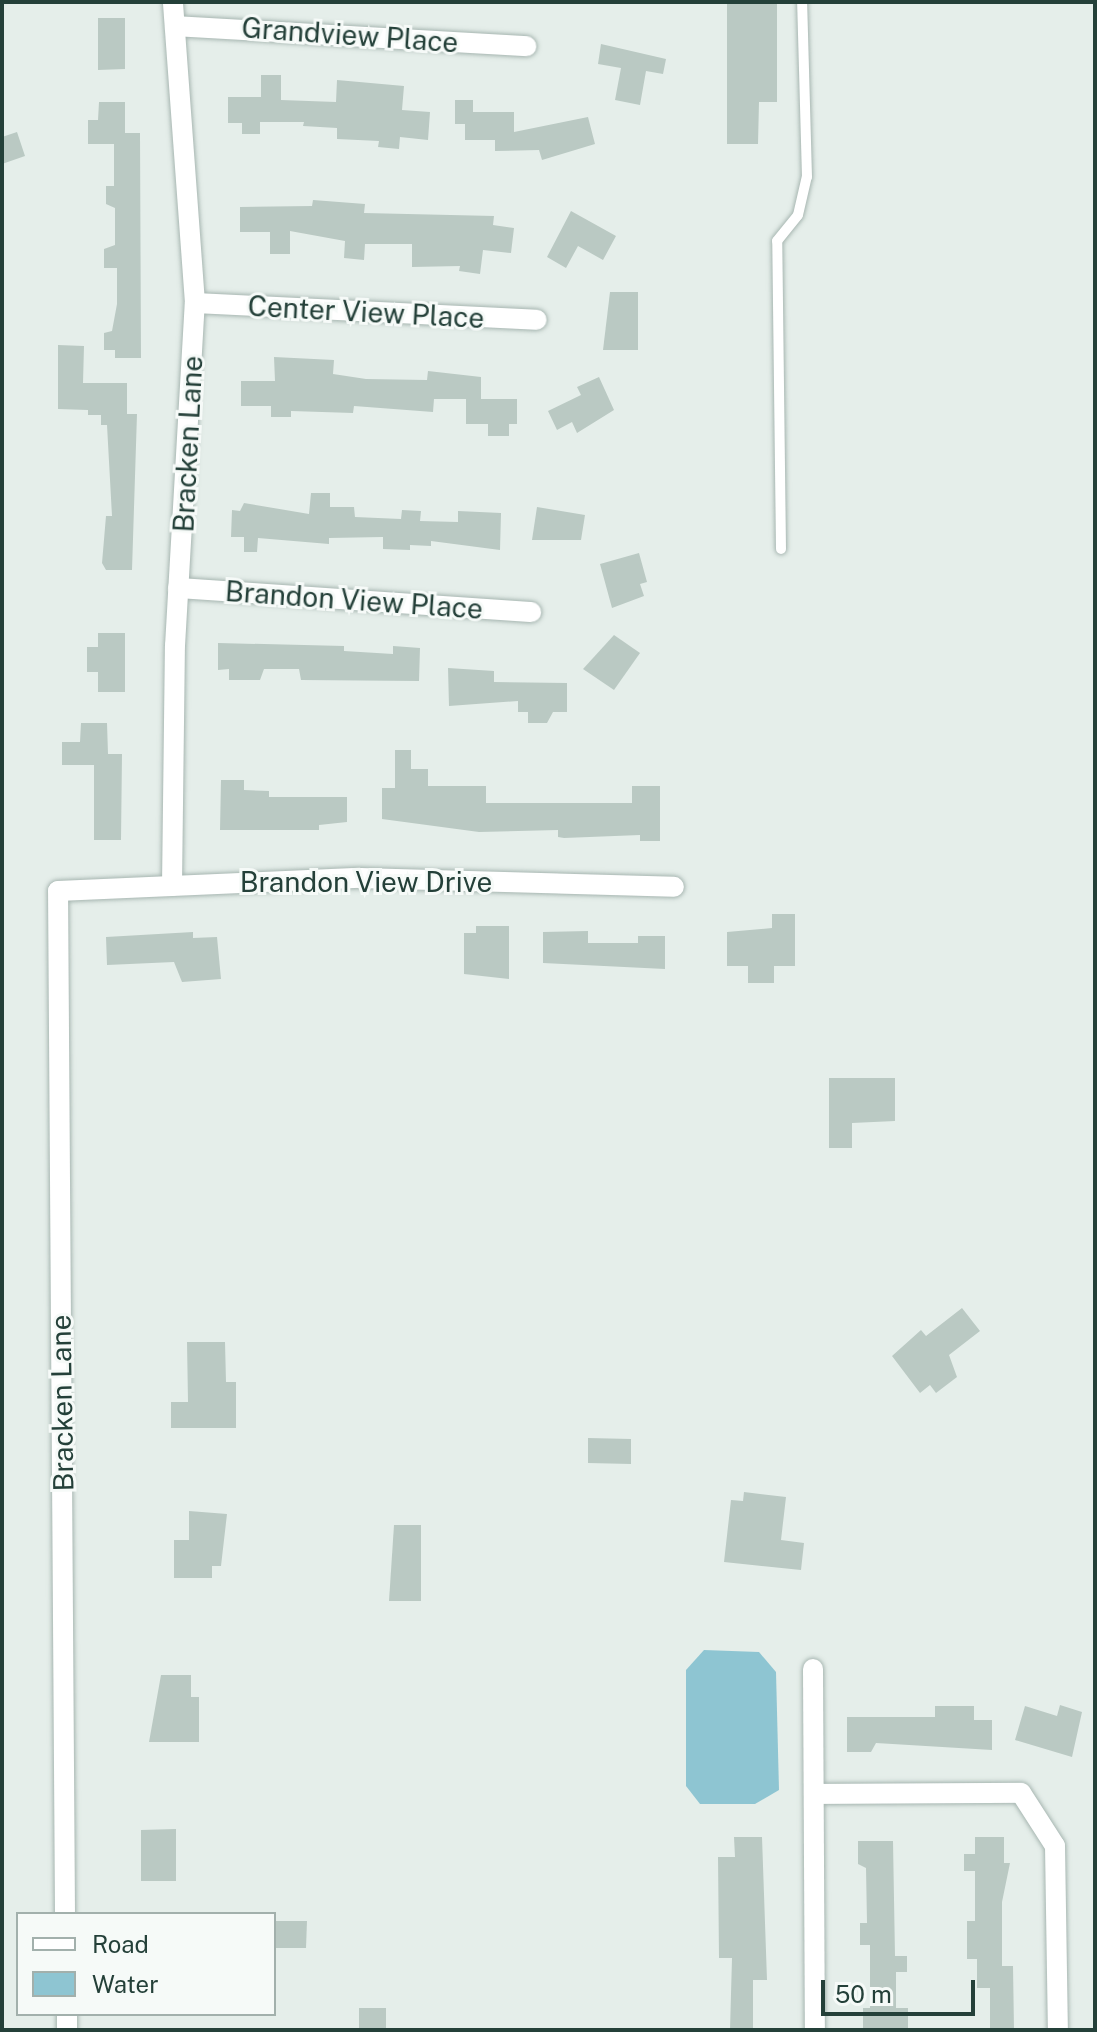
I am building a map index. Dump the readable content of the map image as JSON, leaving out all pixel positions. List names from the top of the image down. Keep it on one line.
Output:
{"streets":{"street":["Grandview Place","Center View Place","Bracken Lane","Brandon View Place","Brandon View Drive"]},"crossings":[["Grandview Place","Bracken Lane"],["Center View Place","Bracken Lane"],["Bracken Lane","Brandon View Place"],["Bracken Lane","Brandon View Drive"]],"legend":["Road","Water"],"scale_bar":"50 m"}
